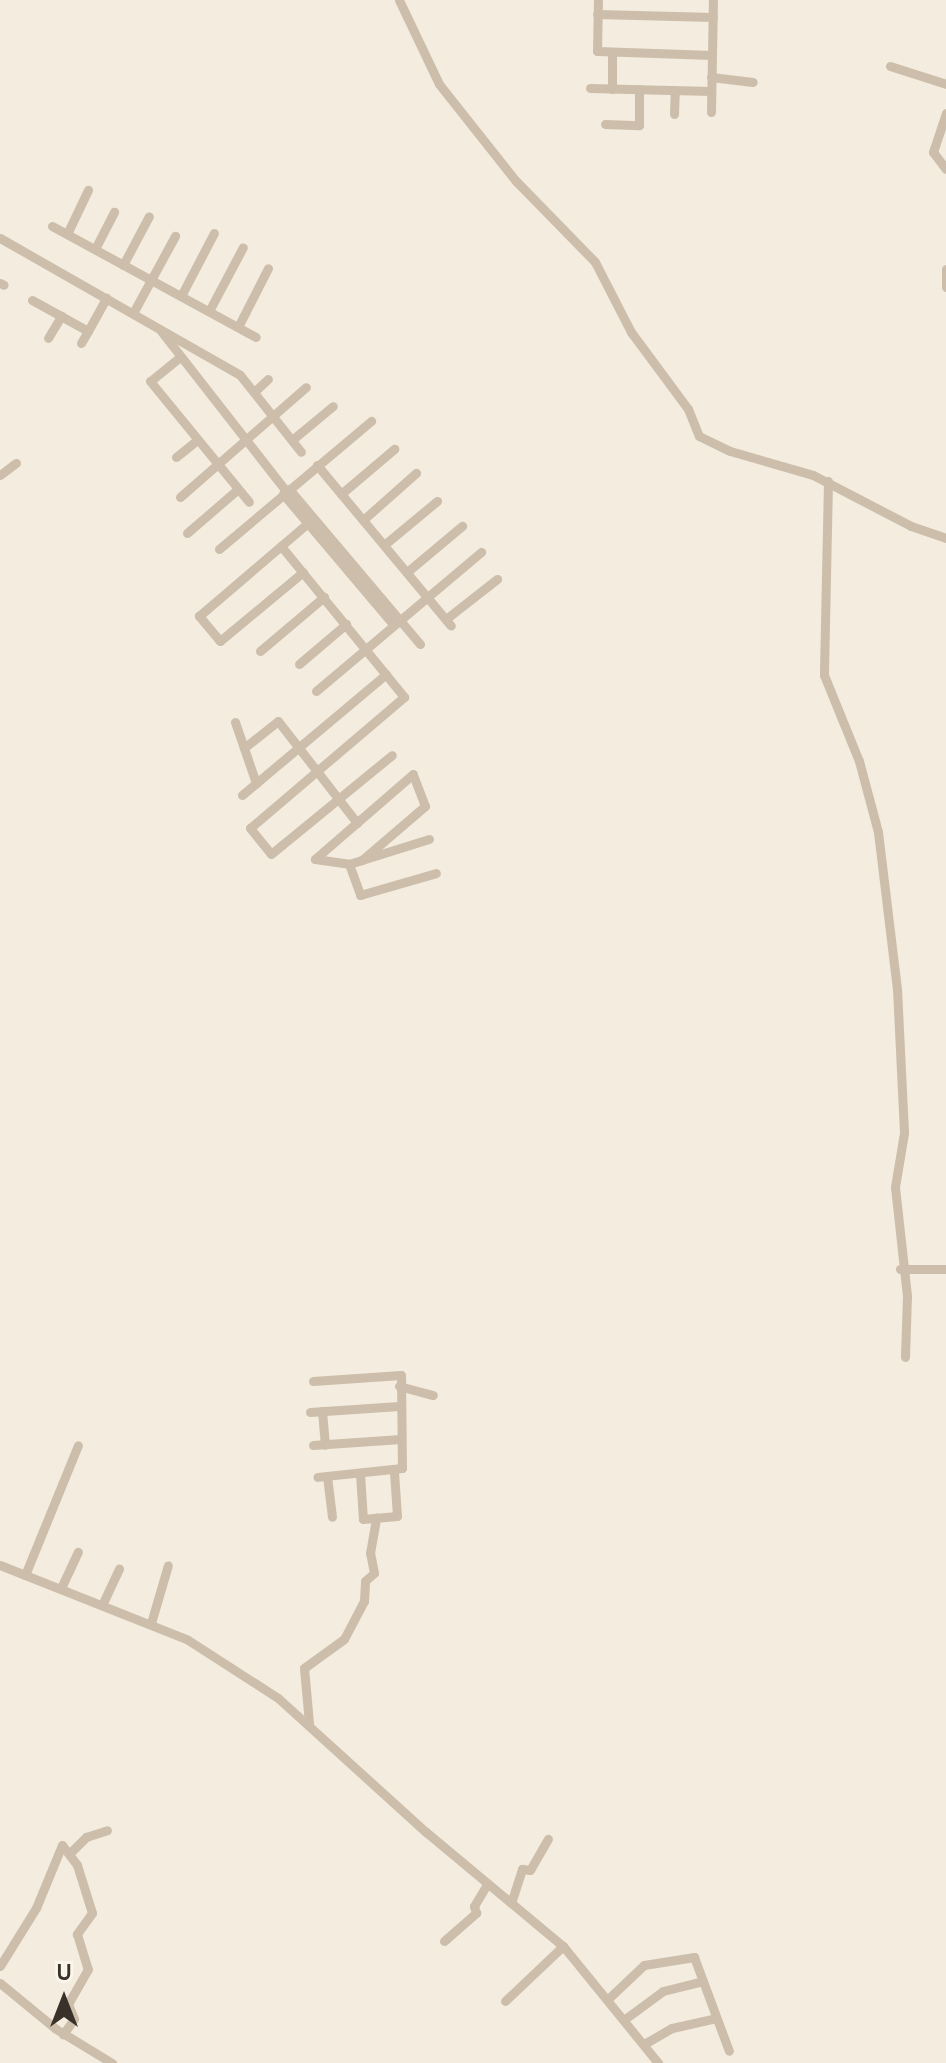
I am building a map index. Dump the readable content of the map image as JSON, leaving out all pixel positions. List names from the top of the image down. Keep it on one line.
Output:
{"north":"top"}
